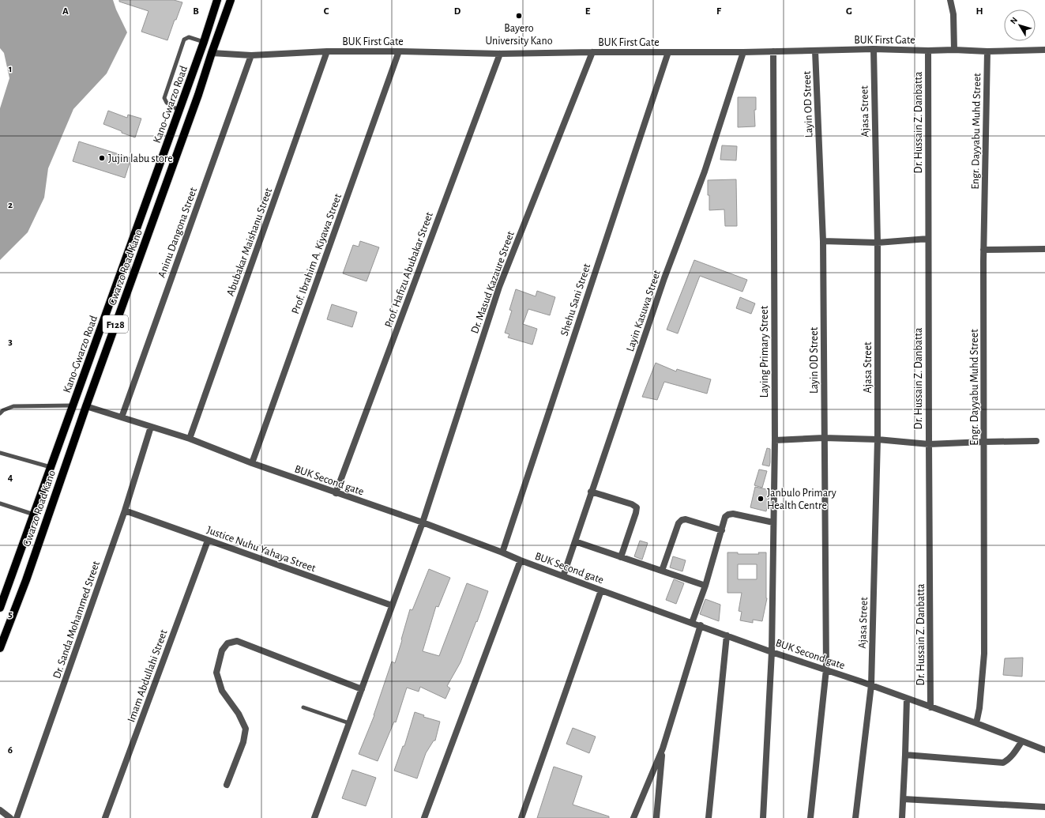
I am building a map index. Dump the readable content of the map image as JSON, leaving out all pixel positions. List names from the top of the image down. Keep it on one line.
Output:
{"streets":{"main road":["Kano-Gwarzo Road","Gwarzo Road Kano","F128"],"street":["BUK First Gate","Layin OD Street","Ajasa Street","Dr. Hussain Z. Danbatta","Engr. Dayyabu Muhd Street","Aninu Dangona Street","Abubakar Maishanu Street","Prof. Ibrahim A. Kiyawa Street","Prof. Hafizu Abubakar Street","Dr. Masud Kazaure Street","Shehu Sani Street","Layin Kasuwa Street","Laying Primary Street","BUK Second gate","Justice Nuhu Yahaya Street","Dr. Sanda Mohammed Street","Imam Abdullahi Street"]},"crossings":[["BUK First Gate","Layin OD Street"],["BUK First Gate","Ajasa Street"],["BUK First Gate","Dr. Hussain Z. Danbatta"],["BUK First Gate","Engr. Dayyabu Muhd Street"],["BUK First Gate","Aninu Dangona Street"],["BUK First Gate","Abubakar Maishanu Street"],["BUK First Gate","Prof. Ibrahim A. Kiyawa Street"],["BUK First Gate","Gwarzo Road Kano"],["BUK First Gate","Prof. Hafizu Abubakar Street"],["BUK First Gate","Dr. Masud Kazaure Street"],["BUK First Gate","Shehu Sani Street"],["BUK First Gate","Layin Kasuwa Street"],["BUK First Gate","Laying Primary Street"],["Layin OD Street","BUK Second gate"],["Ajasa Street","BUK Second gate"],["Dr. Hussain Z. Danbatta","BUK Second gate"],["Engr. Dayyabu Muhd Street","BUK Second gate"],["Aninu Dangona Street","BUK Second gate"],["Abubakar Maishanu Street","BUK Second gate"],["Prof. Ibrahim A. Kiyawa Street","BUK Second gate"],["Gwarzo Road Kano","BUK Second gate"],["Prof. Hafizu Abubakar Street","BUK Second gate"],["Dr. Masud Kazaure Street","BUK Second gate"],["Dr. Masud Kazaure Street","Justice Nuhu Yahaya Street"],["Shehu Sani Street","BUK Second gate"],["Layin Kasuwa Street","BUK Second gate"],["Laying Primary Street","BUK Second gate"],["BUK Second gate","Dr. Sanda Mohammed Street"],["Justice Nuhu Yahaya Street","Dr. Sanda Mohammed Street"],["Justice Nuhu Yahaya Street","Imam Abdullahi Street"]],"places":["Bayero University Kano","Jujin labu store","Janbulo Primary Health Centre"],"north":"top left","grid":{"columns":["A","B","C","D","E","F","G","H"],"rows":["1","2","3","4","5","6"]}}
